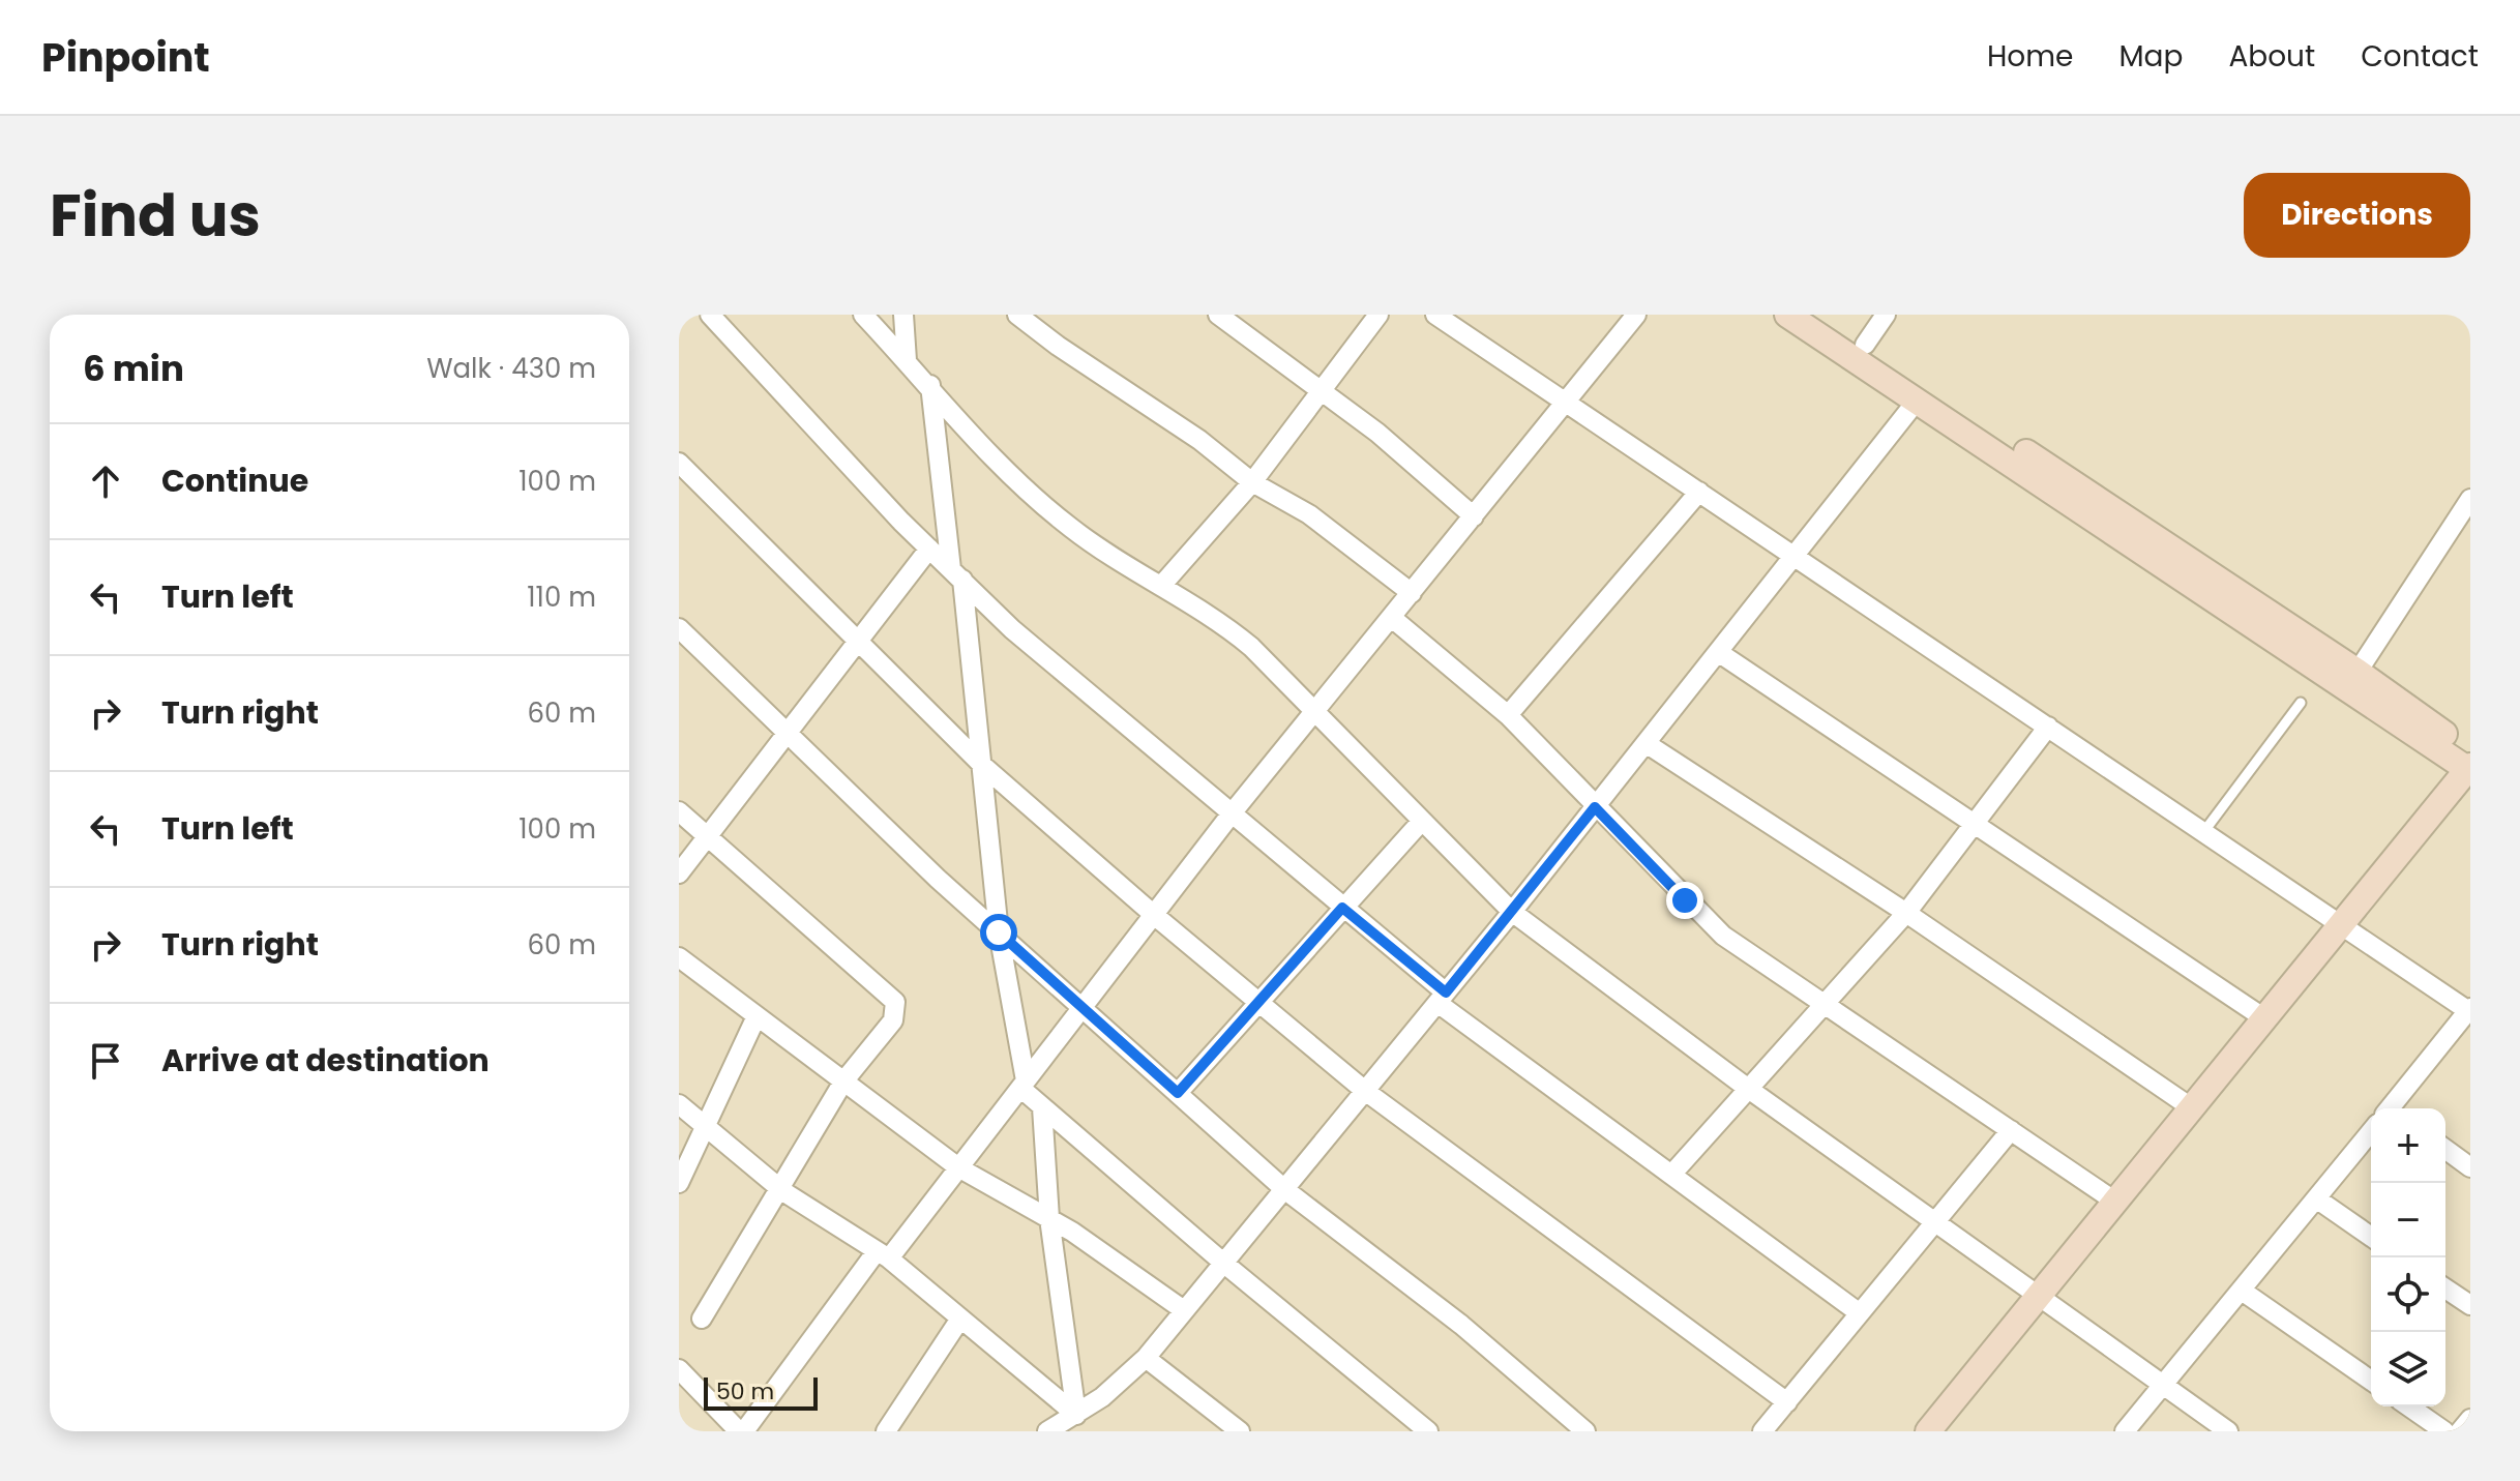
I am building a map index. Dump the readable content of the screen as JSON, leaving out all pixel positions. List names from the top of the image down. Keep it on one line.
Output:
{"scale_bar":"50 m","page":{"header":"Pinpoint","nav":["Home","Map","About","Contact"],"title":"Find us","buttons":"Directions","heading":["6 min","Walk · 430 m"],"list":[["Continue","100 m"],["Turn left","110 m"],["Turn right","60 m"],["Turn left","100 m"],["Turn right","60 m"],"Arrive at destination"],"map_buttons":["+","−"],"scale":"50 m"}}
